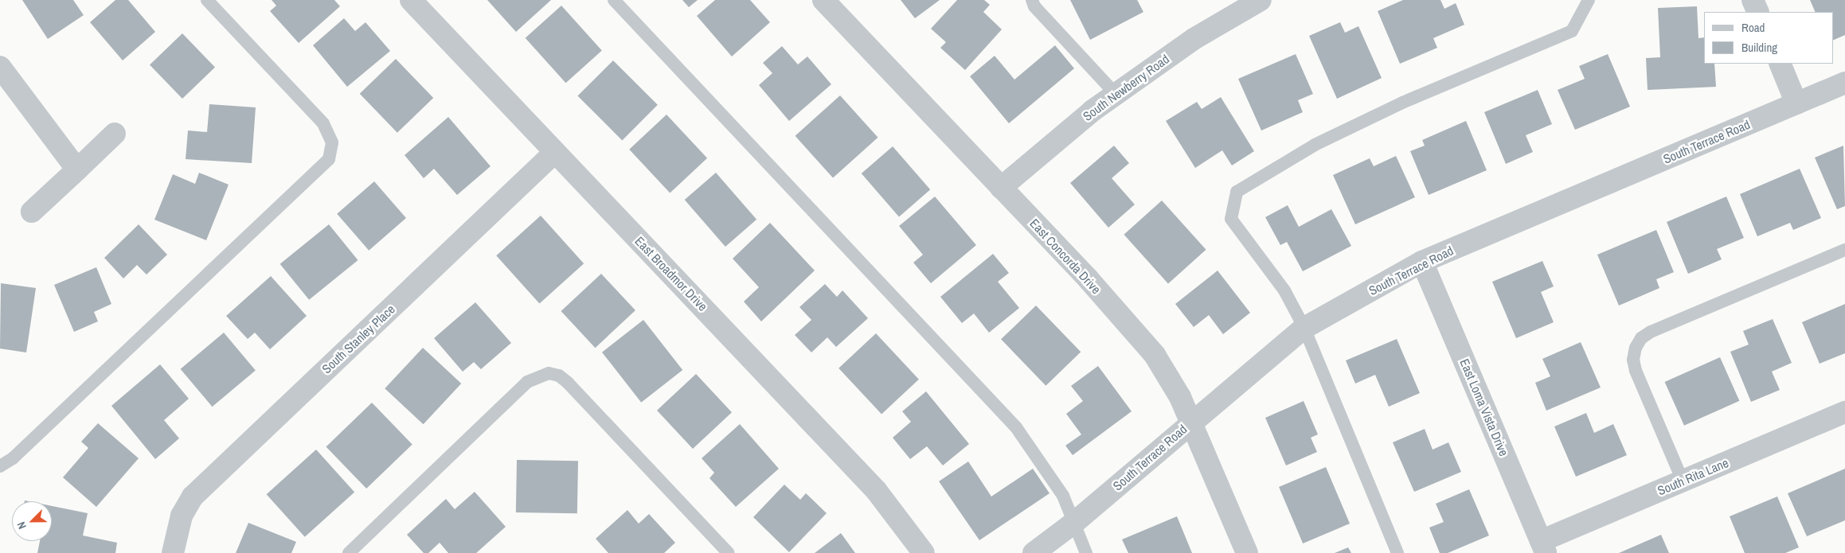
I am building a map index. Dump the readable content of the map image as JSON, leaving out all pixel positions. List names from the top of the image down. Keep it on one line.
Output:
{"streets":{"street":["South Newberry Road","South Terrace Road","East Concorda Drive","East Broadmor Drive","South Stanley Place","East Loma Vista Drive","South Rita Lane"]},"crossings":[["South Newberry Road","East Concorda Drive"],["South Terrace Road","East Concorda Drive"],["South Terrace Road","East Loma Vista Drive"],["East Broadmor Drive","South Stanley Place"],["East Loma Vista Drive","South Rita Lane"]],"legend":["Road","Building"],"north":"bottom left"}
